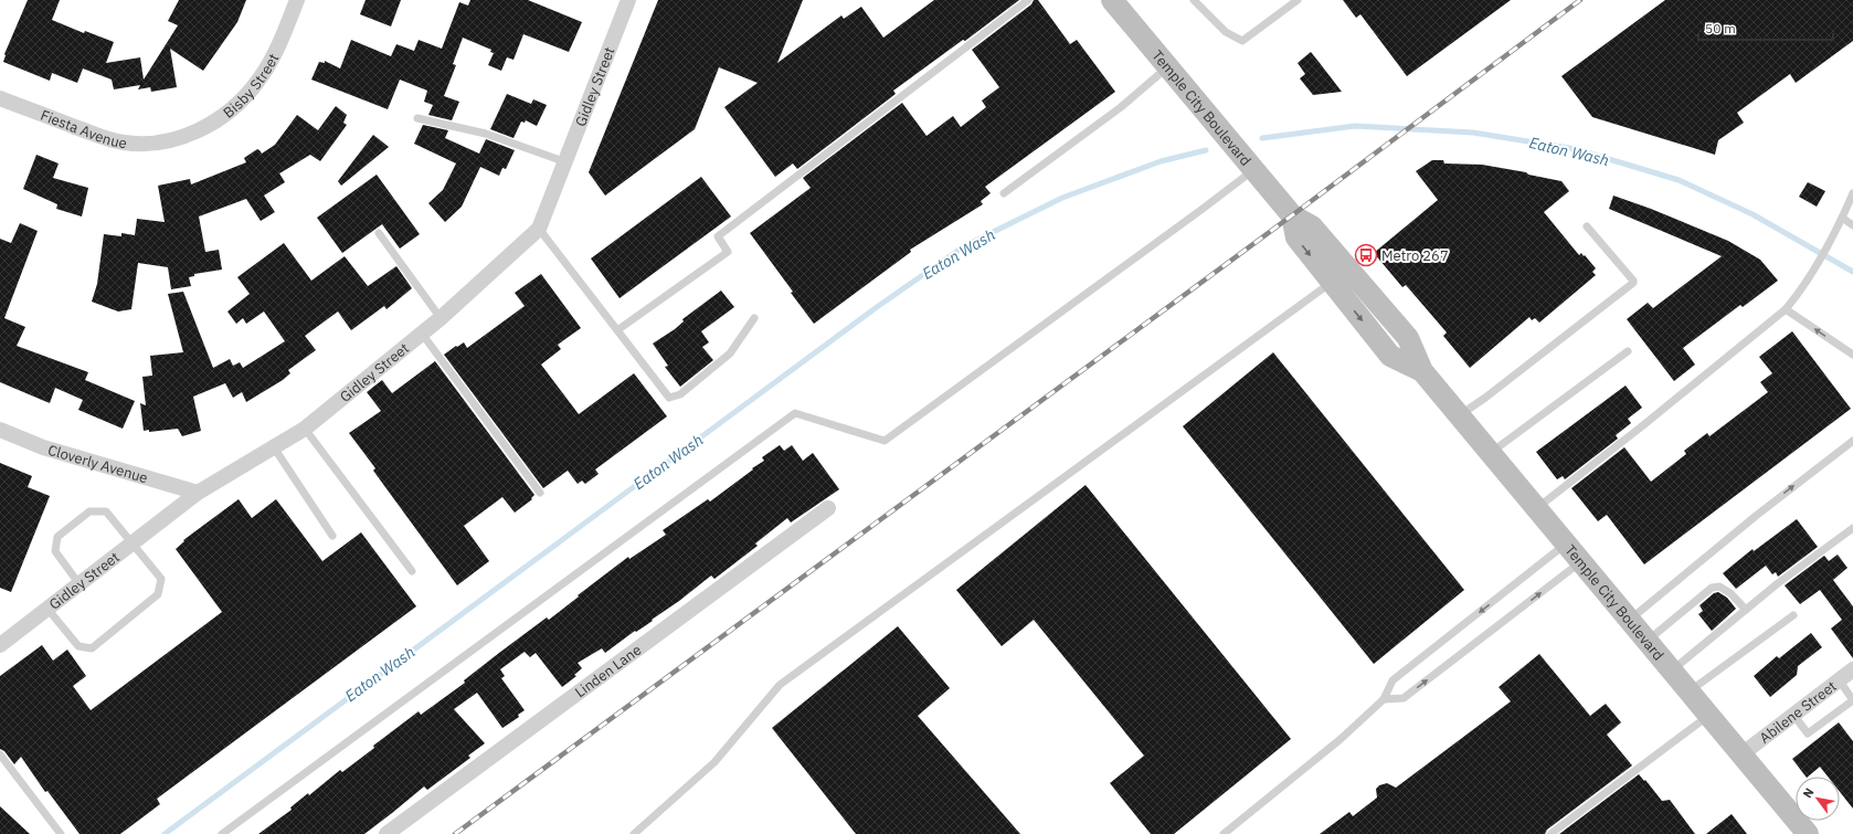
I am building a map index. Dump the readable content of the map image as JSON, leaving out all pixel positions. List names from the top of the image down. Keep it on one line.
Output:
{"streets":{"main road":["Temple City Boulevard"],"street":["Bisby Street","Gidley Street","Fiesta Avenue","Cloverly Avenue","Linden Lane","Abilene Street"]},"crossings":[["Bisby Street","Fiesta Avenue"],["Gidley Street","Cloverly Avenue"],["Temple City Boulevard","Abilene Street"]],"water":["Eaton Wash"],"places":{"bus stop":["Metro 267"]},"scale_bar":"50 m","north":"top left"}
